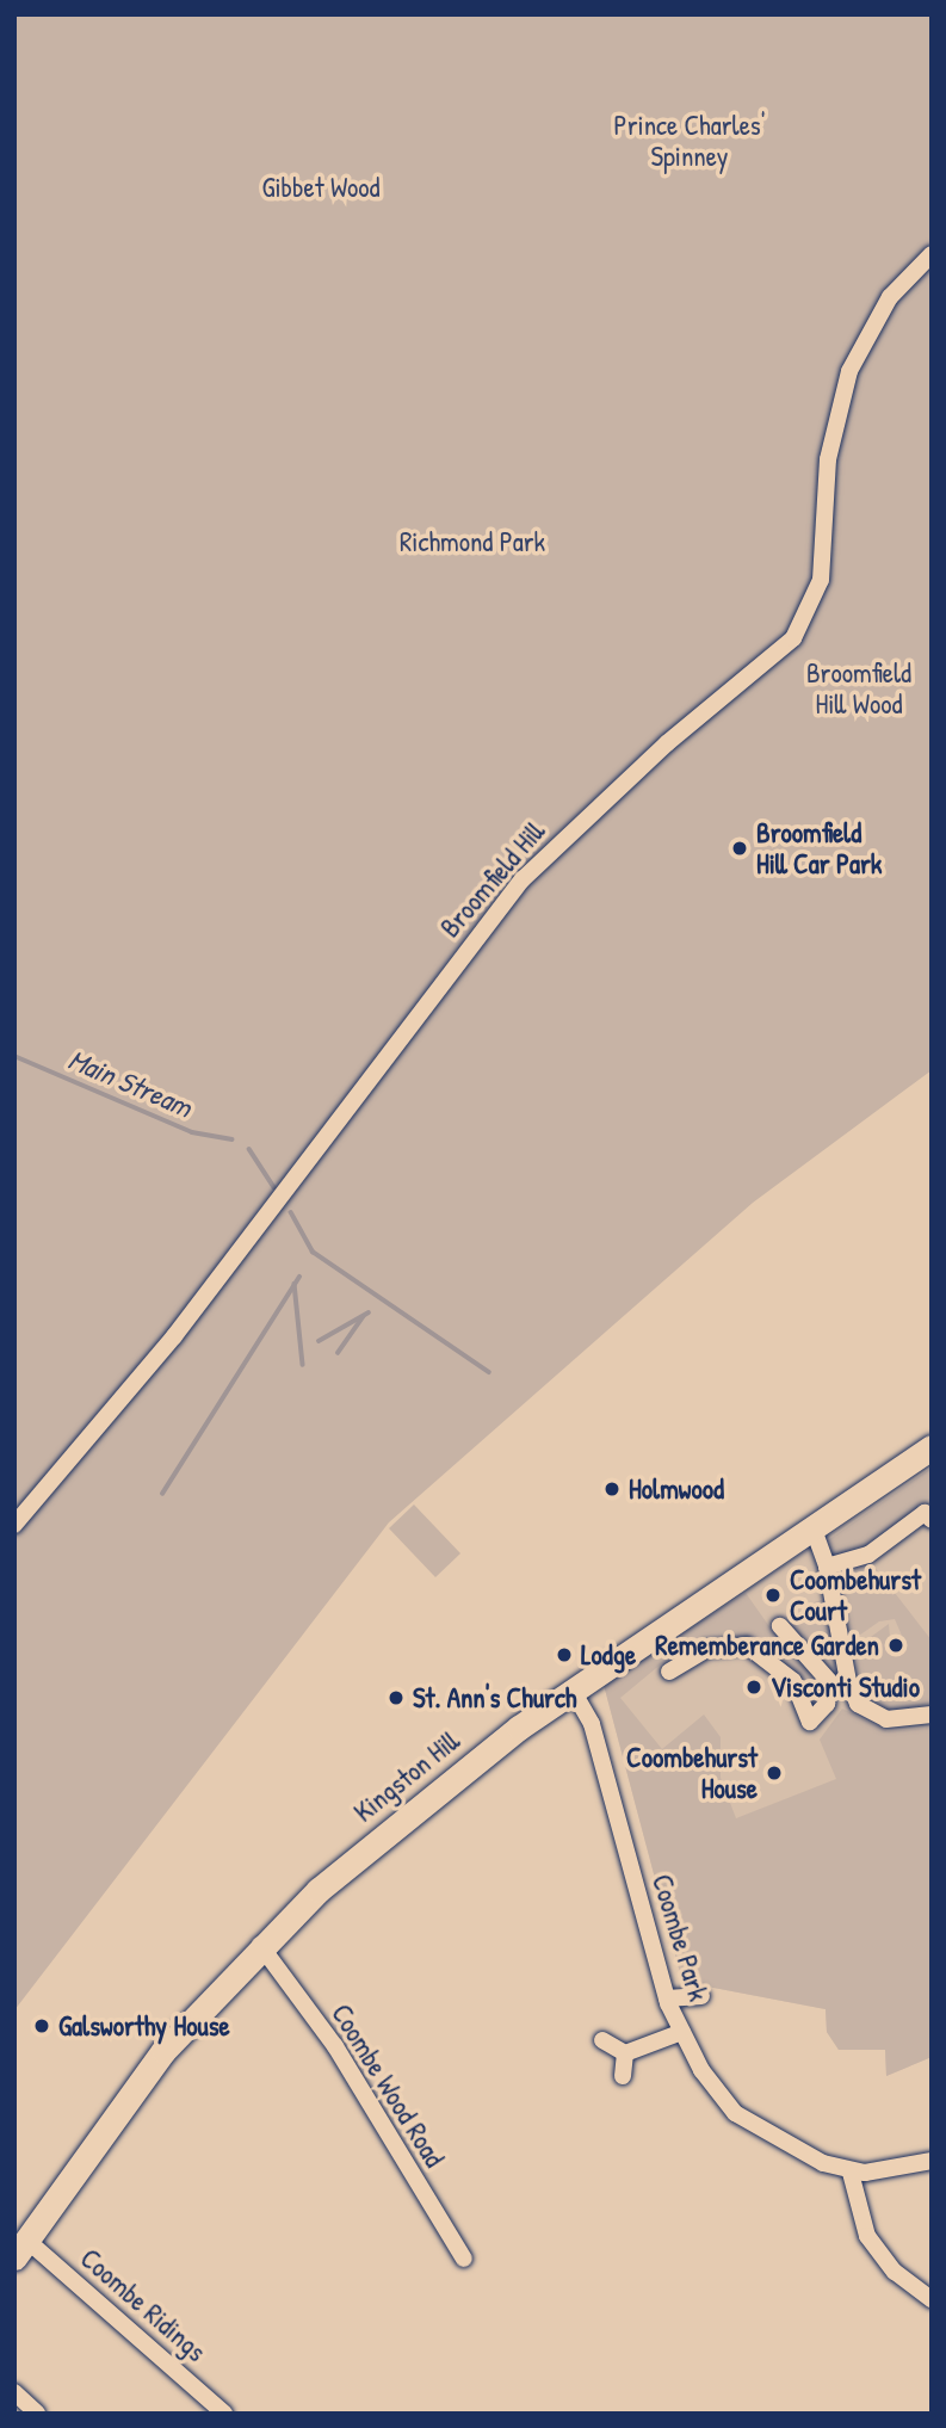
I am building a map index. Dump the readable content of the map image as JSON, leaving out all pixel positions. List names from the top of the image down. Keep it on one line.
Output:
{"streets":{"main road":["Kingston Hill"],"street":["Broomfield Hill","Coombe Park","Coombe Wood Road","Coombe Ridings"]},"crossings":[["Kingston Hill","Coombe Park"],["Kingston Hill","Coombe Wood Road"],["Kingston Hill","Coombe Ridings"]],"water":["Main Stream"],"parks":["Prince Charles' Spinney","Gibbet Wood","Richmond Park","Broomfield Hill Wood"],"places":["Broomfield Hill Car Park","Holmwood","Coombehurst Court","Rememberance Garden","Lodge","Visconti Studio","St. Ann's Church","Coombehurst House","Galsworthy House"]}
